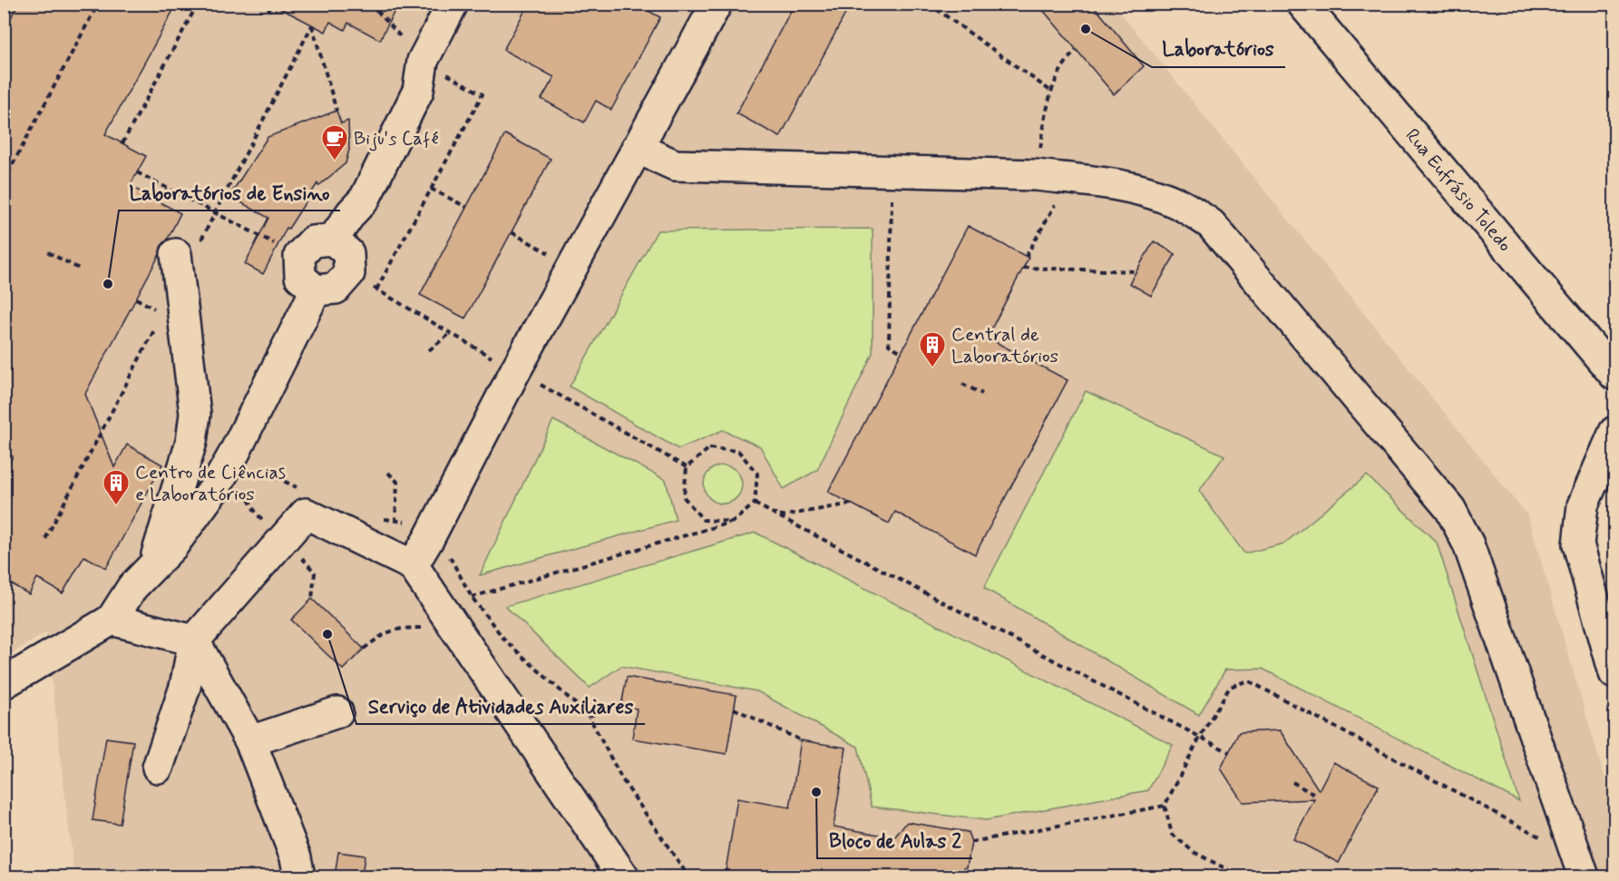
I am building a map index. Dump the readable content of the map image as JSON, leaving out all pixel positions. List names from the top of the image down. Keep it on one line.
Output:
{"streets":{"street":["Rua Eufrásio Toledo"]},"places":{"other":["Laboratórios","Laboratórios de Ensino","Serviço de Atividades Auxiliares","Bloco de Aulas 2"],"cafe":["Biju's Café"],"building":["Central de Laboratórios","Centro de Ciências e Laboratórios"]}}
